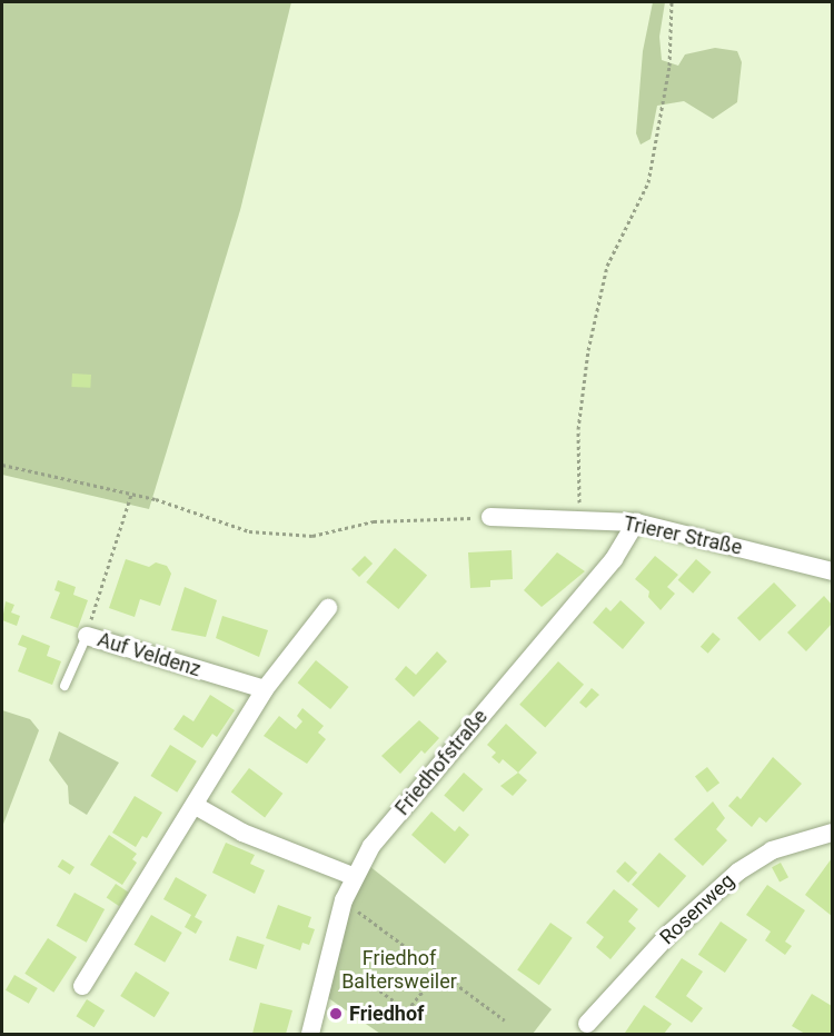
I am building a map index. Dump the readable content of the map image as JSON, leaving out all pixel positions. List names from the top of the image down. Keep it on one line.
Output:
{"streets":{"street":["Trierer Straße","Auf Veldenz","Friedhofstraße","Rosenweg"]},"crossings":[["Trierer Straße","Friedhofstraße"]],"parks":["Friedhof Baltersweiler"],"places":["Friedhof"]}
